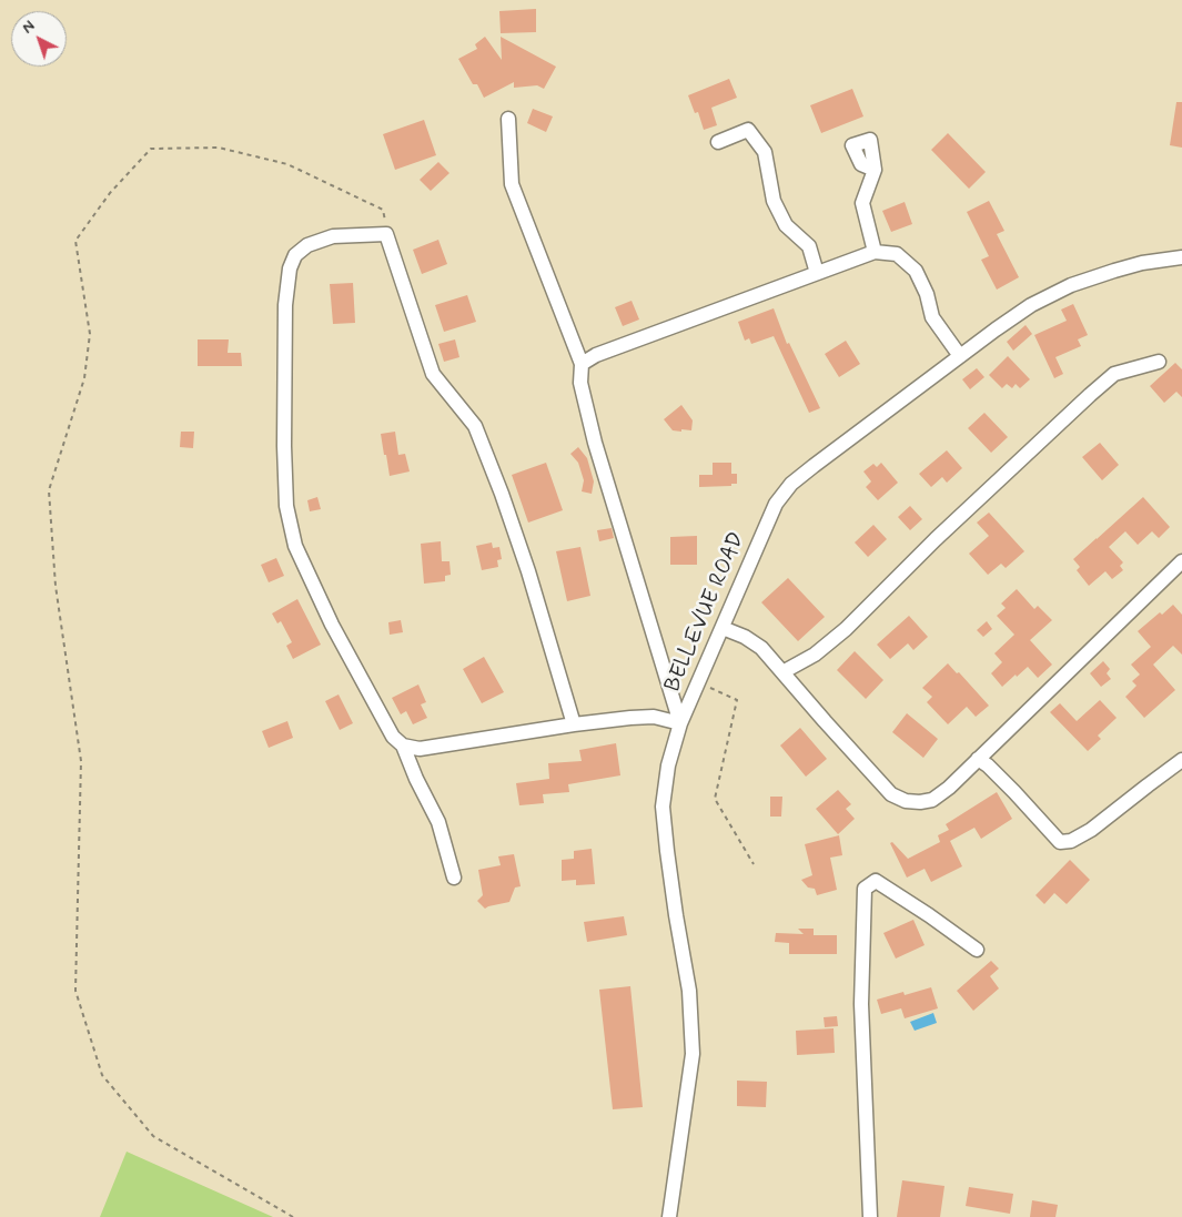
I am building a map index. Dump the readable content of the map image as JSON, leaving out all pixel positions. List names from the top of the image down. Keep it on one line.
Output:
{"streets":{"street":["BELLEVUE ROAD"]},"north":"top left"}
